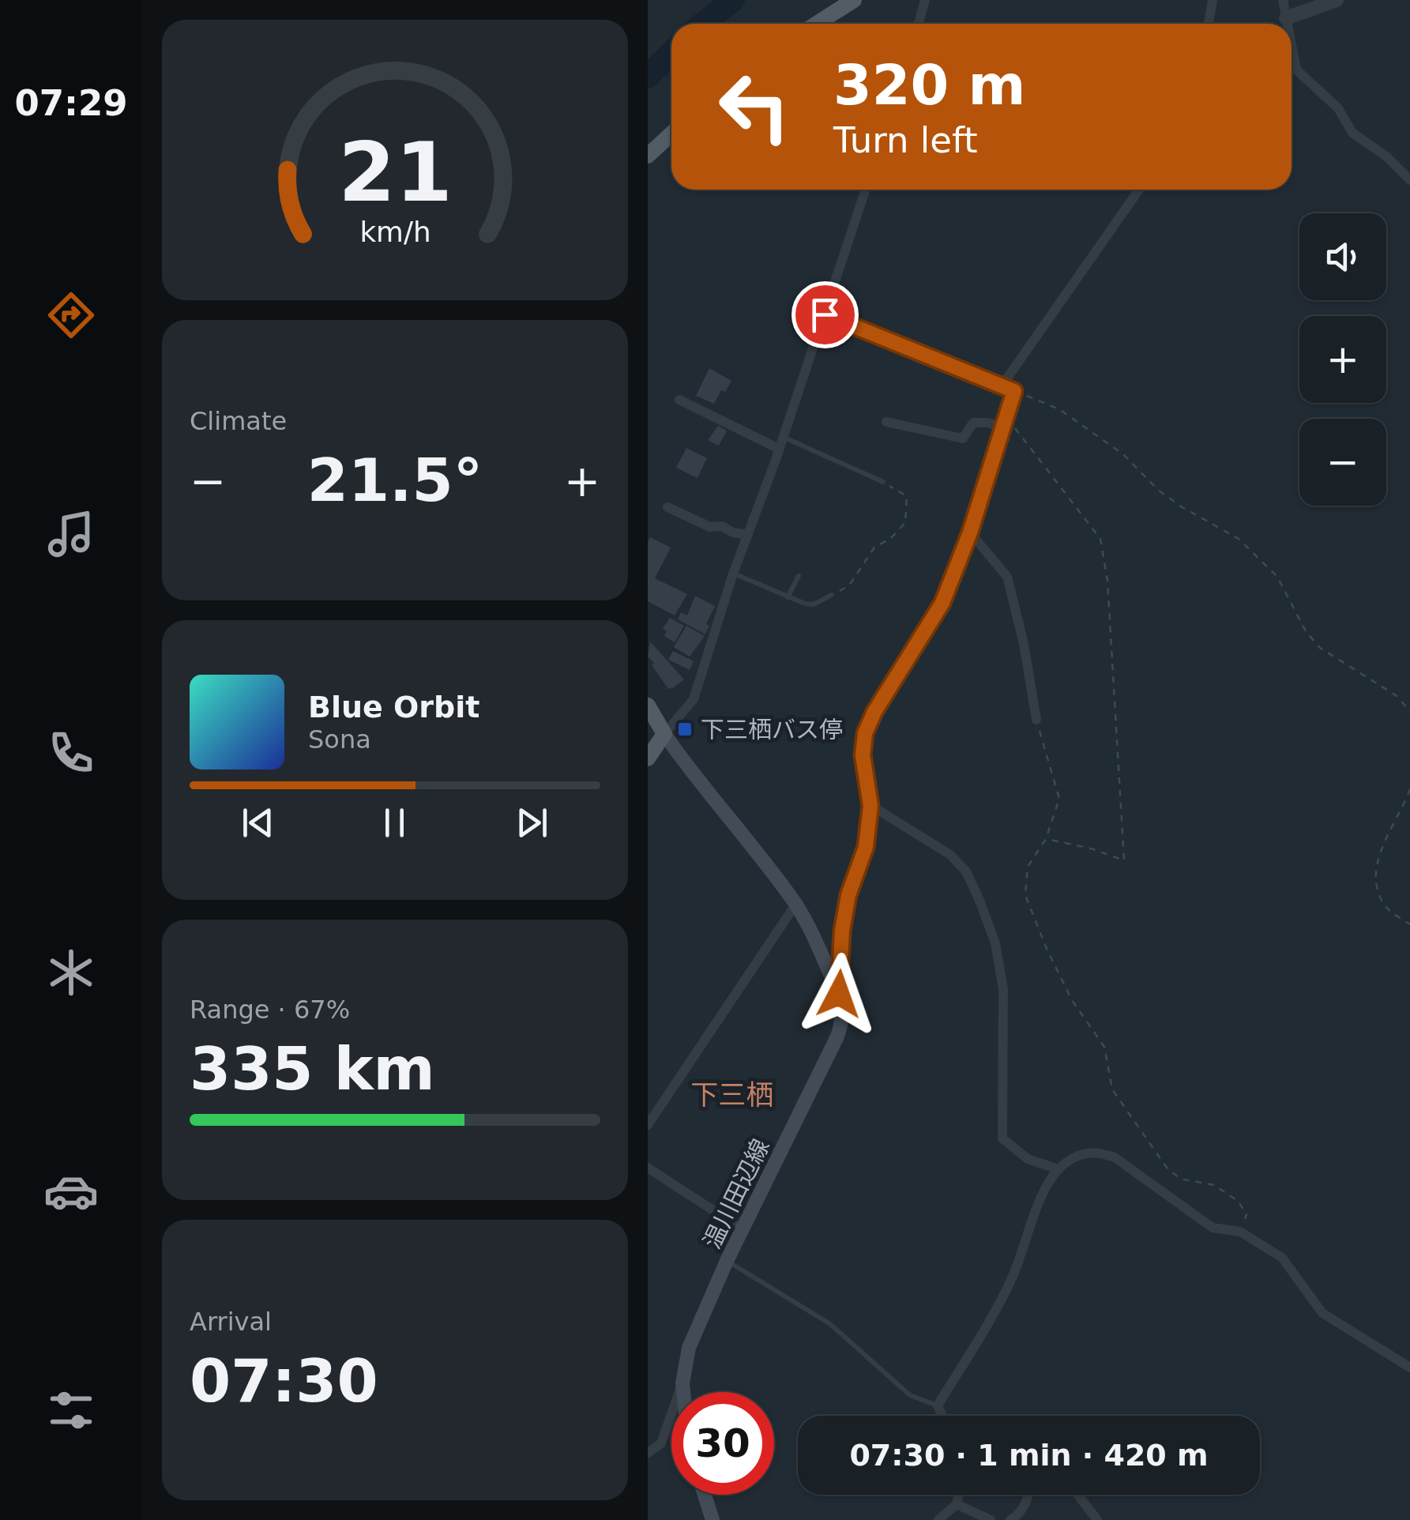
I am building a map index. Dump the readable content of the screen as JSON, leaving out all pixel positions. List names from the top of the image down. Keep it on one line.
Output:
{"streets":{"main road":["温川田辺線"]},"districts":["下三栖"],"places":{"transit":["下三栖バス停"]},"page":{"tabs":"07:29","turn":["320 m","Turn left"],"map_buttons":["+","−"],"tile":["Climate",["Range · 67%","335 km"],["Arrival","07:30"]],"heat":["−","21.5°","+"],"song":["Blue Orbit","Sona"],"limit":"30","trip":"07:30 · 1 min · 420 m","gauge":["21","km/h"]}}
